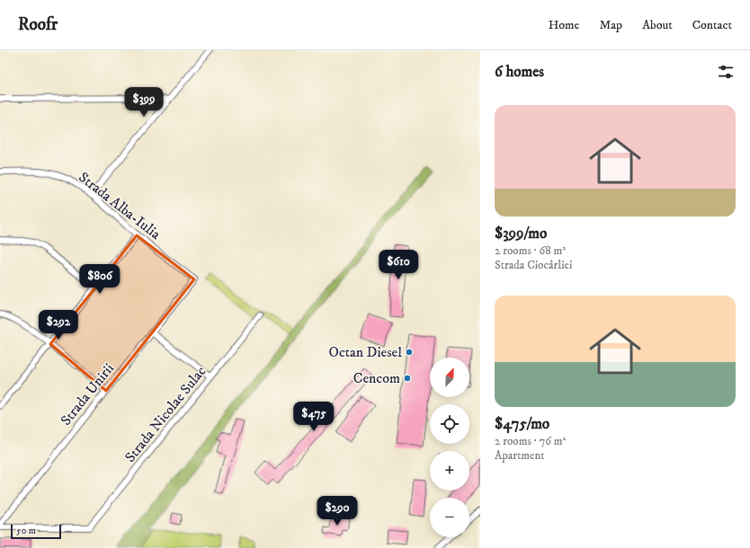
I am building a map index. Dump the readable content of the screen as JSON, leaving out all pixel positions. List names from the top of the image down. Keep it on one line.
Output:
{"streets":{"street":["Strada Alba-Iulia","Strada Unirii","Strada Nicolae Sulac"]},"crossings":[["Strada Alba-Iulia","Strada Unirii"],["Strada Unirii","Strada Nicolae Sulac"]],"places":["Octan Diesel","Cencom"],"scale_bar":"50 m","north":"top right","page":{"header":"Roofr","nav":["Home","Map","About","Contact"],"heading":"6 homes","price":["$399","$610","$806","$292","$475","$290"],"list":[{"name":"$399/mo","note":"2 rooms · 68 m² · Strada Ciocârliei"},{"name":"$475/mo","note":"2 rooms · 76 m² · Apartment"}],"map_buttons":["+","−"],"scale":"50 m"}}
